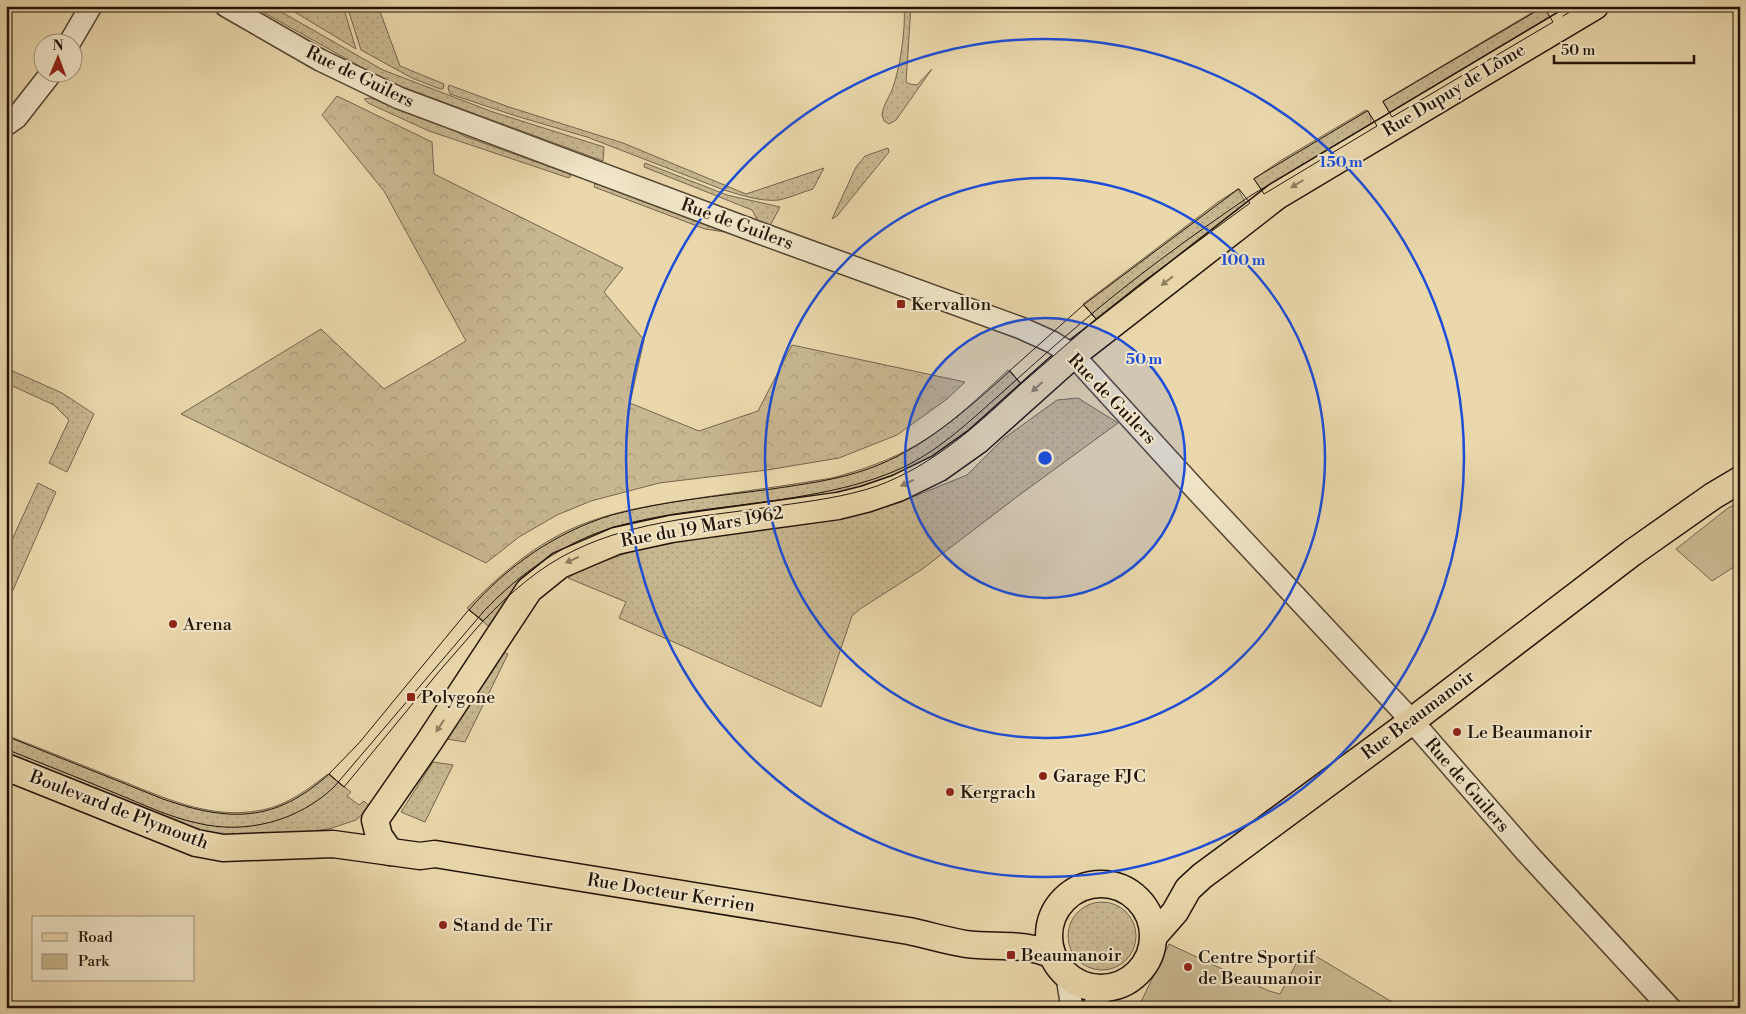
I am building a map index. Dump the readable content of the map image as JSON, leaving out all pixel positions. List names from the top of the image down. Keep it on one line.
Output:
{"streets":{"main road":["Rue Dupuy de Lôme","Rue du 19 Mars 1962","Rue Beaumanoir","Boulevard de Plymouth","Rue Docteur Kerrien"],"street":["Rue de Guilers"]},"crossings":[["Rue de Guilers","Rue Dupuy de Lôme"],["Rue de Guilers","Rue du 19 Mars 1962"],["Rue de Guilers","Rue Beaumanoir"],["Rue Dupuy de Lôme","Rue du 19 Mars 1962"],["Rue du 19 Mars 1962","Boulevard de Plymouth"],["Rue du 19 Mars 1962","Rue Docteur Kerrien"],["Rue Beaumanoir","Rue Docteur Kerrien"],["Boulevard de Plymouth","Rue Docteur Kerrien"]],"one_way":["Rue Dupuy de Lôme","Rue du 19 Mars 1962"],"places":{"transit":["Kervallon","Polygone","Beaumanoir"],"other":["Arena","Le Beaumanoir","Garage FJC","Kergrach","Stand de Tir","Centre Sportif de Beaumanoir"]},"legend":["Road","Park"],"scale_bar":"50 m","north":"top","rings":["150 m","100 m","50 m"]}
